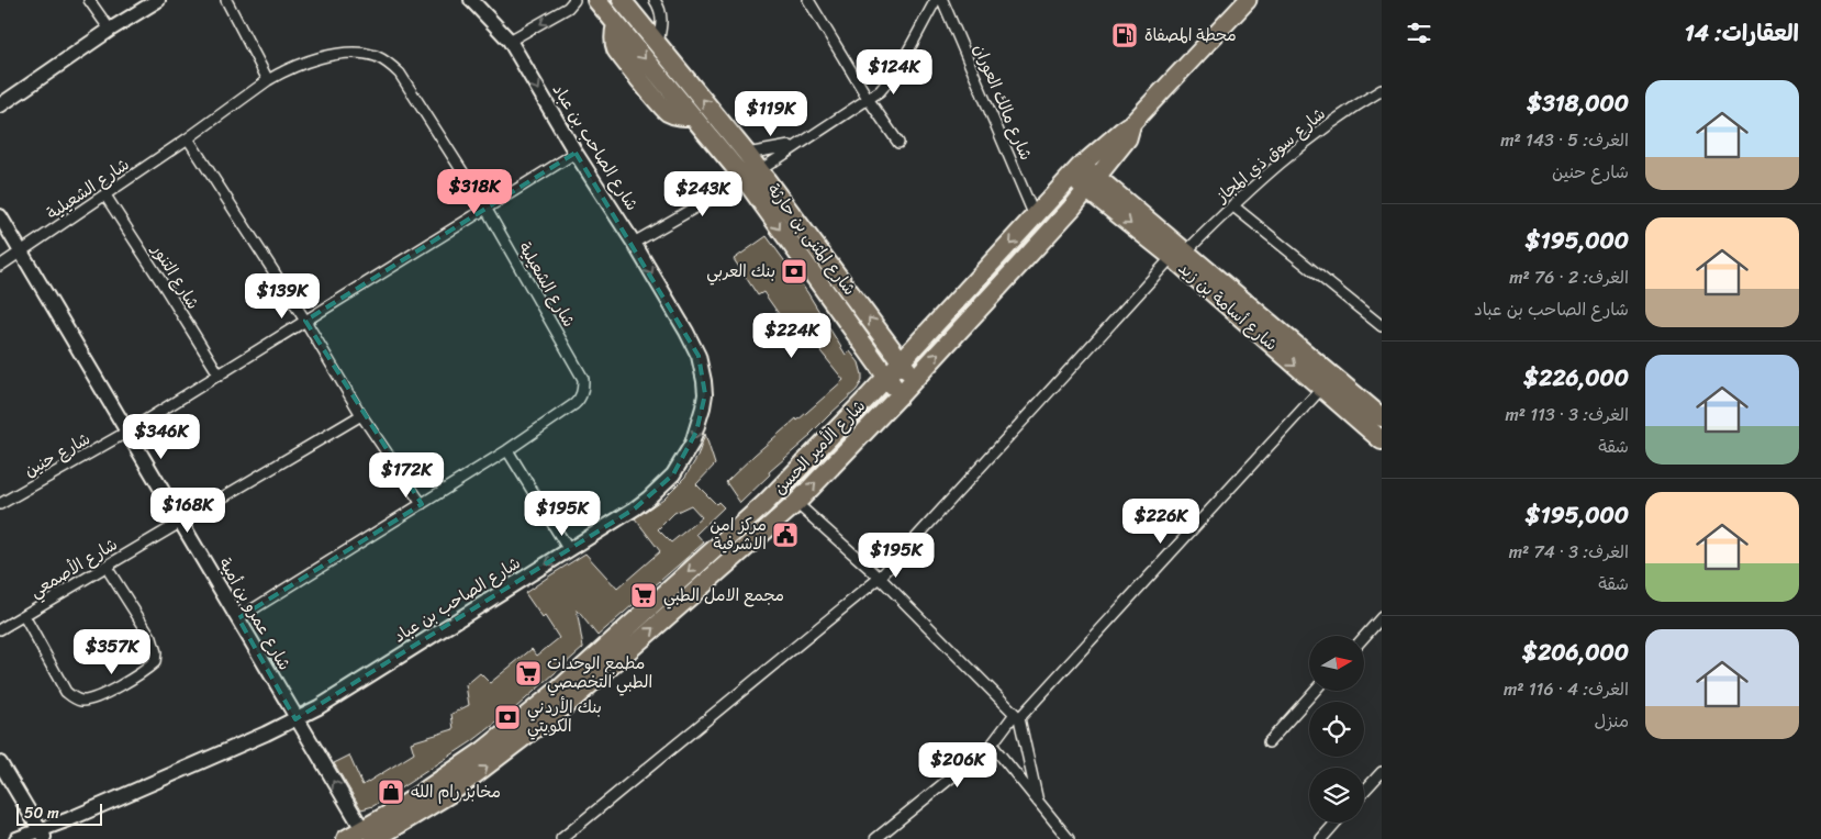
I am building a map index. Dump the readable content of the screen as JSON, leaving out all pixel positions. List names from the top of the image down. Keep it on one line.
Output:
{"streets":{"highway":["شارع المثنى بن حارثة","شارع أسامة بن زيد","شارع الأمير الحسن"],"street":["شارع مالك العوران","شارع الصاحب بن عباد","شارع سوق ذي المجاز","شارع الشعيلية","شارع التنور","شارع حنين","شارع الأصمعي","شارع عمرو بن أمية"]},"crossings":[["شارع مالك العوران","شارع الأمير الحسن"],["شارع الصاحب بن عباد","شارع حنين"],["شارع الصاحب بن عباد","شارع عمرو بن أمية"],["شارع سوق ذي المجاز","شارع أسامة بن زيد"],["شارع الشعيلية","شارع التنور"],["شارع الشعيلية","شارع حنين"],["شارع الشعيلية","شارع عمرو بن أمية"],["شارع المثنى بن حارثة","شارع الأمير الحسن"],["شارع التنور","شارع حنين"],["شارع أسامة بن زيد","شارع الأمير الحسن"],["شارع الأمير الحسن","شارع عمرو بن أمية"],["شارع حنين","شارع عمرو بن أمية"],["شارع الأصمعي","شارع عمرو بن أمية"]],"places":{"fuel station":["محطة المصفاة"],"bank":["بنك العربي","بنك الأردني الكويتي"],"public building":["مركز امن الاشرفية"],"supermarket":["مجمع الامل الطبي","مطمع الوحدات الطبي التخصصي"],"shop":["مخابز رام الله"]},"scale_bar":"50 m","north":"right","page":{"heading":"العقارات: 14","price":["$124K","$119K","$318K","$243K","$139K","$224K","$346K","$172K","$168K","$195K","$226K","$195K","$357K","$206K"],"list":[{"name":"$318,000","note":"الغرف: 5 · 143 m² · شارع حنين"},{"name":"$195,000","note":"الغرف: 2 · 76 m² · شارع الصاحب بن عباد"},{"name":"$226,000","note":"الغرف: 3 · 113 m² · شقة"},{"name":"$195,000","note":"الغرف: 3 · 74 m² · شقة"},{"name":"$206,000","note":"الغرف: 4 · 116 m² · منزل"}],"scale":"50 m"}}
